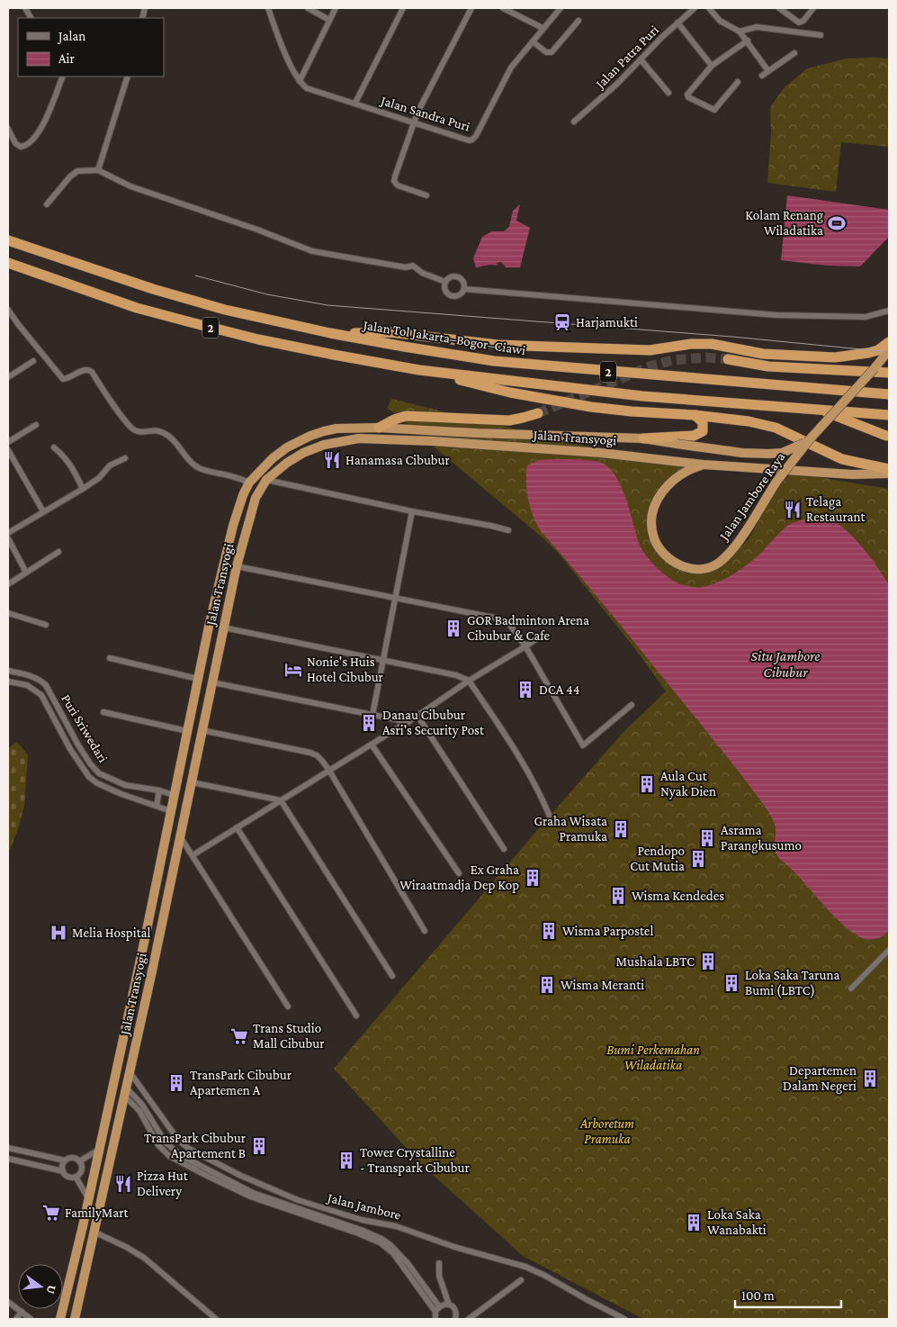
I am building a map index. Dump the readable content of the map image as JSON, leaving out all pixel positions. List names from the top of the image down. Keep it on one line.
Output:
{"streets":{"highway":["2","Jalan Tol Jakarta–Bogor–Ciawi","Jalan Transyogi","Jalan Jambore Raya"],"street":["Jalan Patra Puri","Jalan Sandra Puri","Puri Sriwedari","Jalan Jambore"]},"crossings":[["Jalan Transyogi","Jalan Jambore Raya"],["Jalan Transyogi","Puri Sriwedari"],["Jalan Transyogi","Jalan Jambore"]],"water":["Situ Jambore Cibubur"],"parks":["Bumi Perkemahan Wiladatika","Arboretum Pramuka"],"places":{"sports":["Kolam Renang Wiladatika"],"station":["Harjamukti"],"restaurant":["Hanamasa Cibubur","Telaga Restaurant","Pizza Hut Delivery"],"building":["GOR Badminton Arena Cibubur & Cafe","DCA 44","Danau Cibubur Asri's Security Post","Aula Cut Nyak Dien","Graha Wisata Pramuka","Asrama Parangkusumo","Pendopo Cut Mutia","Ex Graha Wiraatmadja Dep Kop","Wisma Kendedes","Wisma Parpostel","Mushala LBTC","Loka Saka Taruna Bumi (LBTC)","Wisma Meranti","Departemen Dalam Negeri","TransPark Cibubur Apartemen A","TransPark Cibubur Apartement B","Tower Crystalline - Transpark Cibubur","Loka Saka Wanabakti"],"hotel":["Nonie's Huis Hotel Cibubur"],"hospital":["Melia Hospital"],"supermarket":["Trans Studio Mall Cibubur","FamilyMart"]},"legend":["Jalan","Air"],"scale_bar":"100 m","north":"right"}
